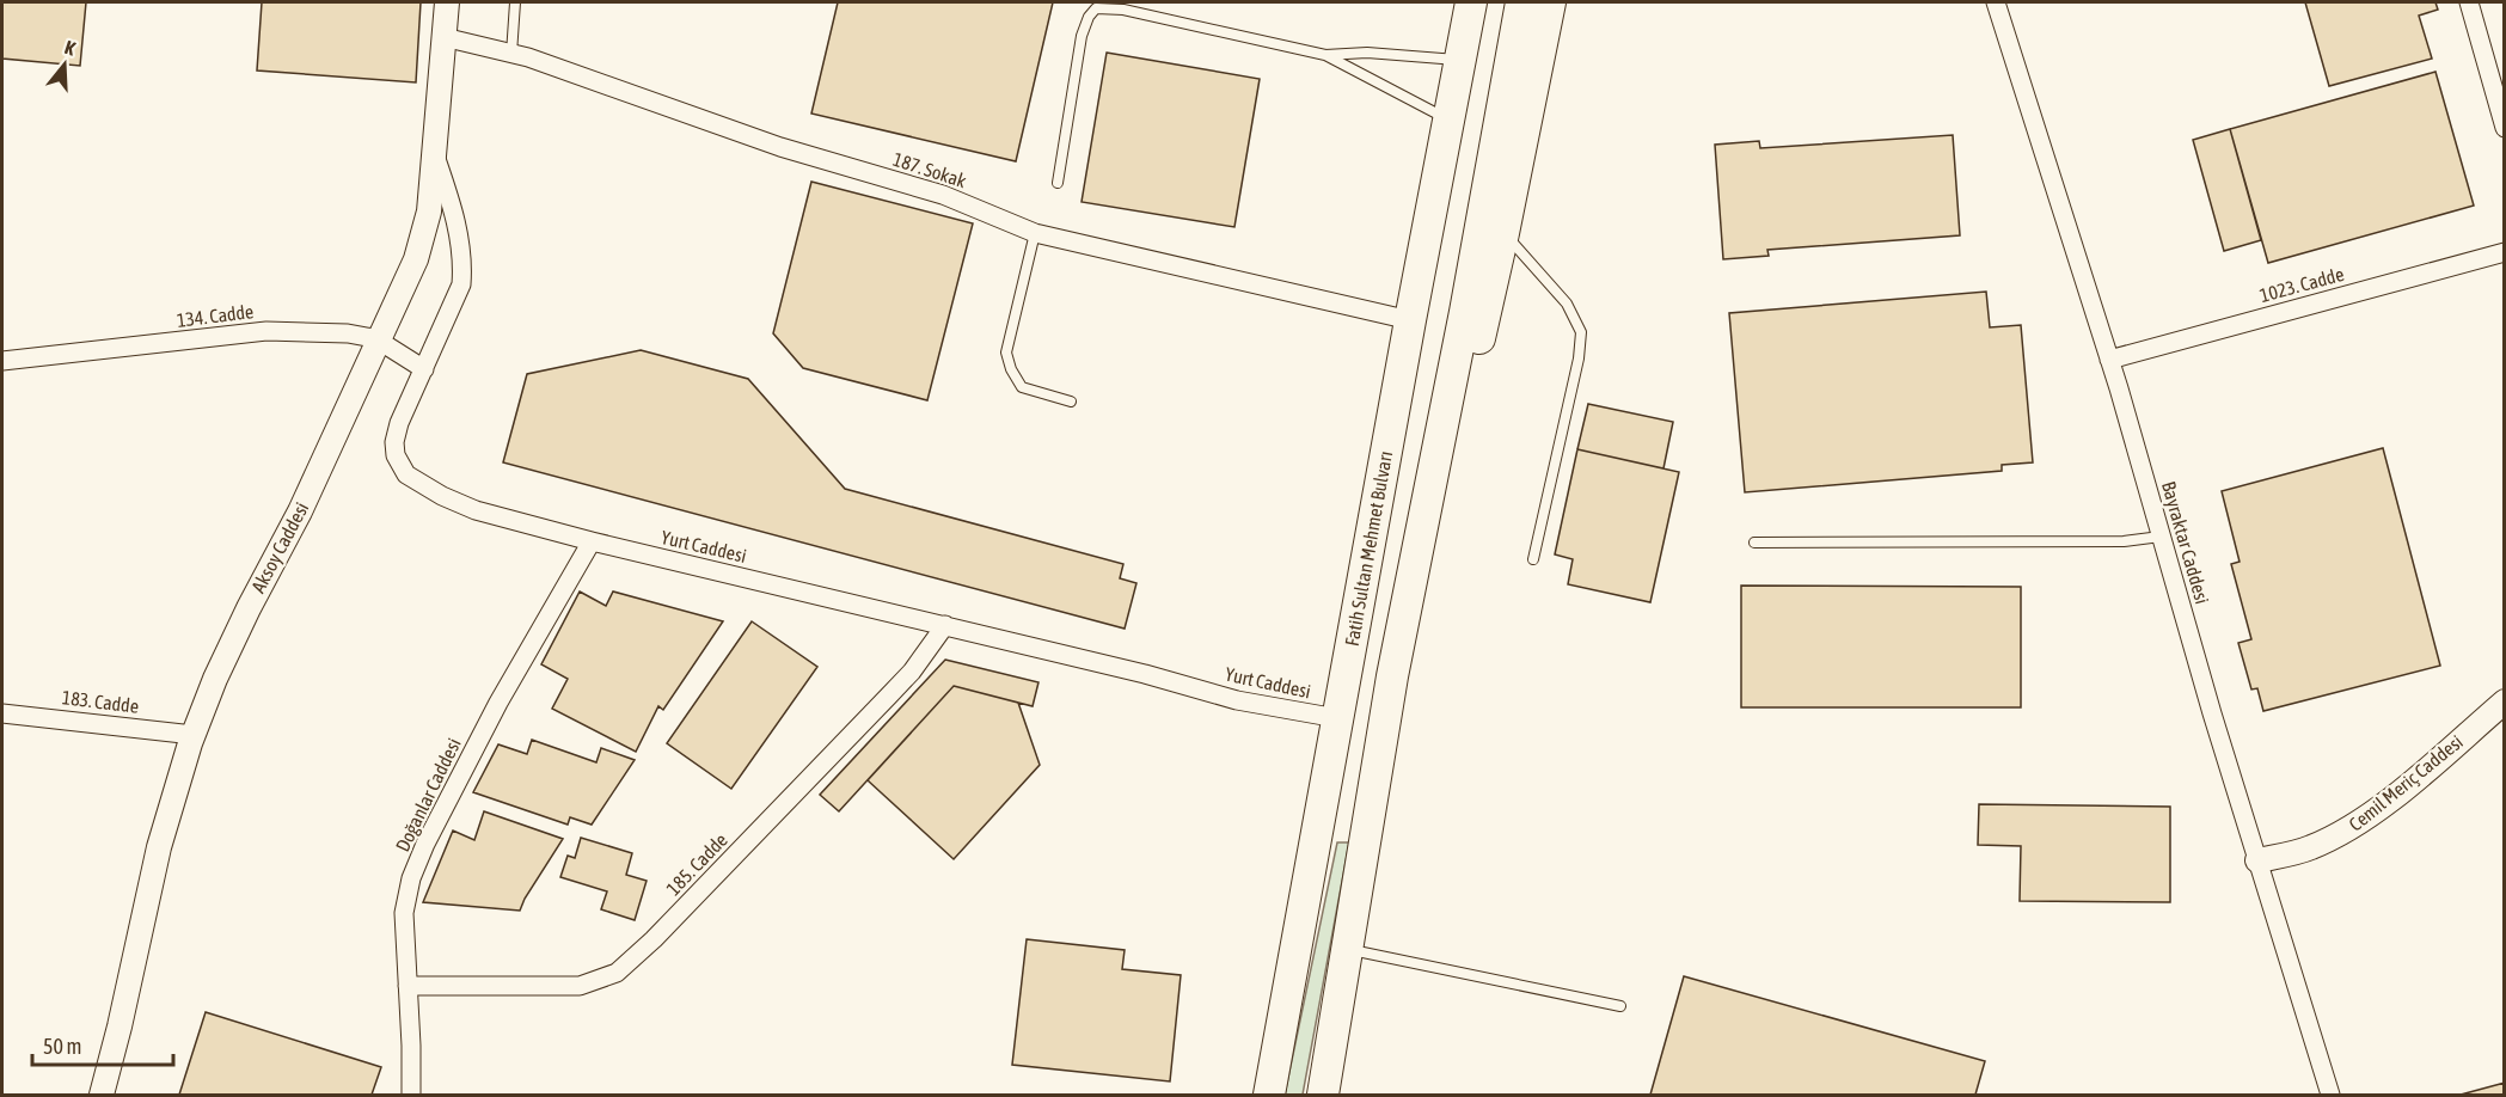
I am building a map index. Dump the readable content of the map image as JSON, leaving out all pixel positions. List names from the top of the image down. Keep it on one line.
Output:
{"streets":{"highway":["Fatih Sultan Mehmet Bulvarı"],"street":["187. Sokak","1023. Cadde","134. Cadde","Bayraktar Caddesi","Yurt Caddesi","Aksoy Caddesi","183. Cadde","Cemil Meriç Caddesi","Doğanlar Caddesi","185. Cadde"]},"crossings":[["187. Sokak","Aksoy Caddesi"],["187. Sokak","Fatih Sultan Mehmet Bulvarı"],["1023. Cadde","Bayraktar Caddesi"],["134. Cadde","Yurt Caddesi"],["134. Cadde","Aksoy Caddesi"],["Bayraktar Caddesi","Cemil Meriç Caddesi"],["Yurt Caddesi","Aksoy Caddesi"],["Yurt Caddesi","Fatih Sultan Mehmet Bulvarı"],["Yurt Caddesi","Doğanlar Caddesi"],["Yurt Caddesi","185. Cadde"],["Aksoy Caddesi","183. Cadde"],["Doğanlar Caddesi","185. Cadde"]],"scale_bar":"50 m","north":"top"}
